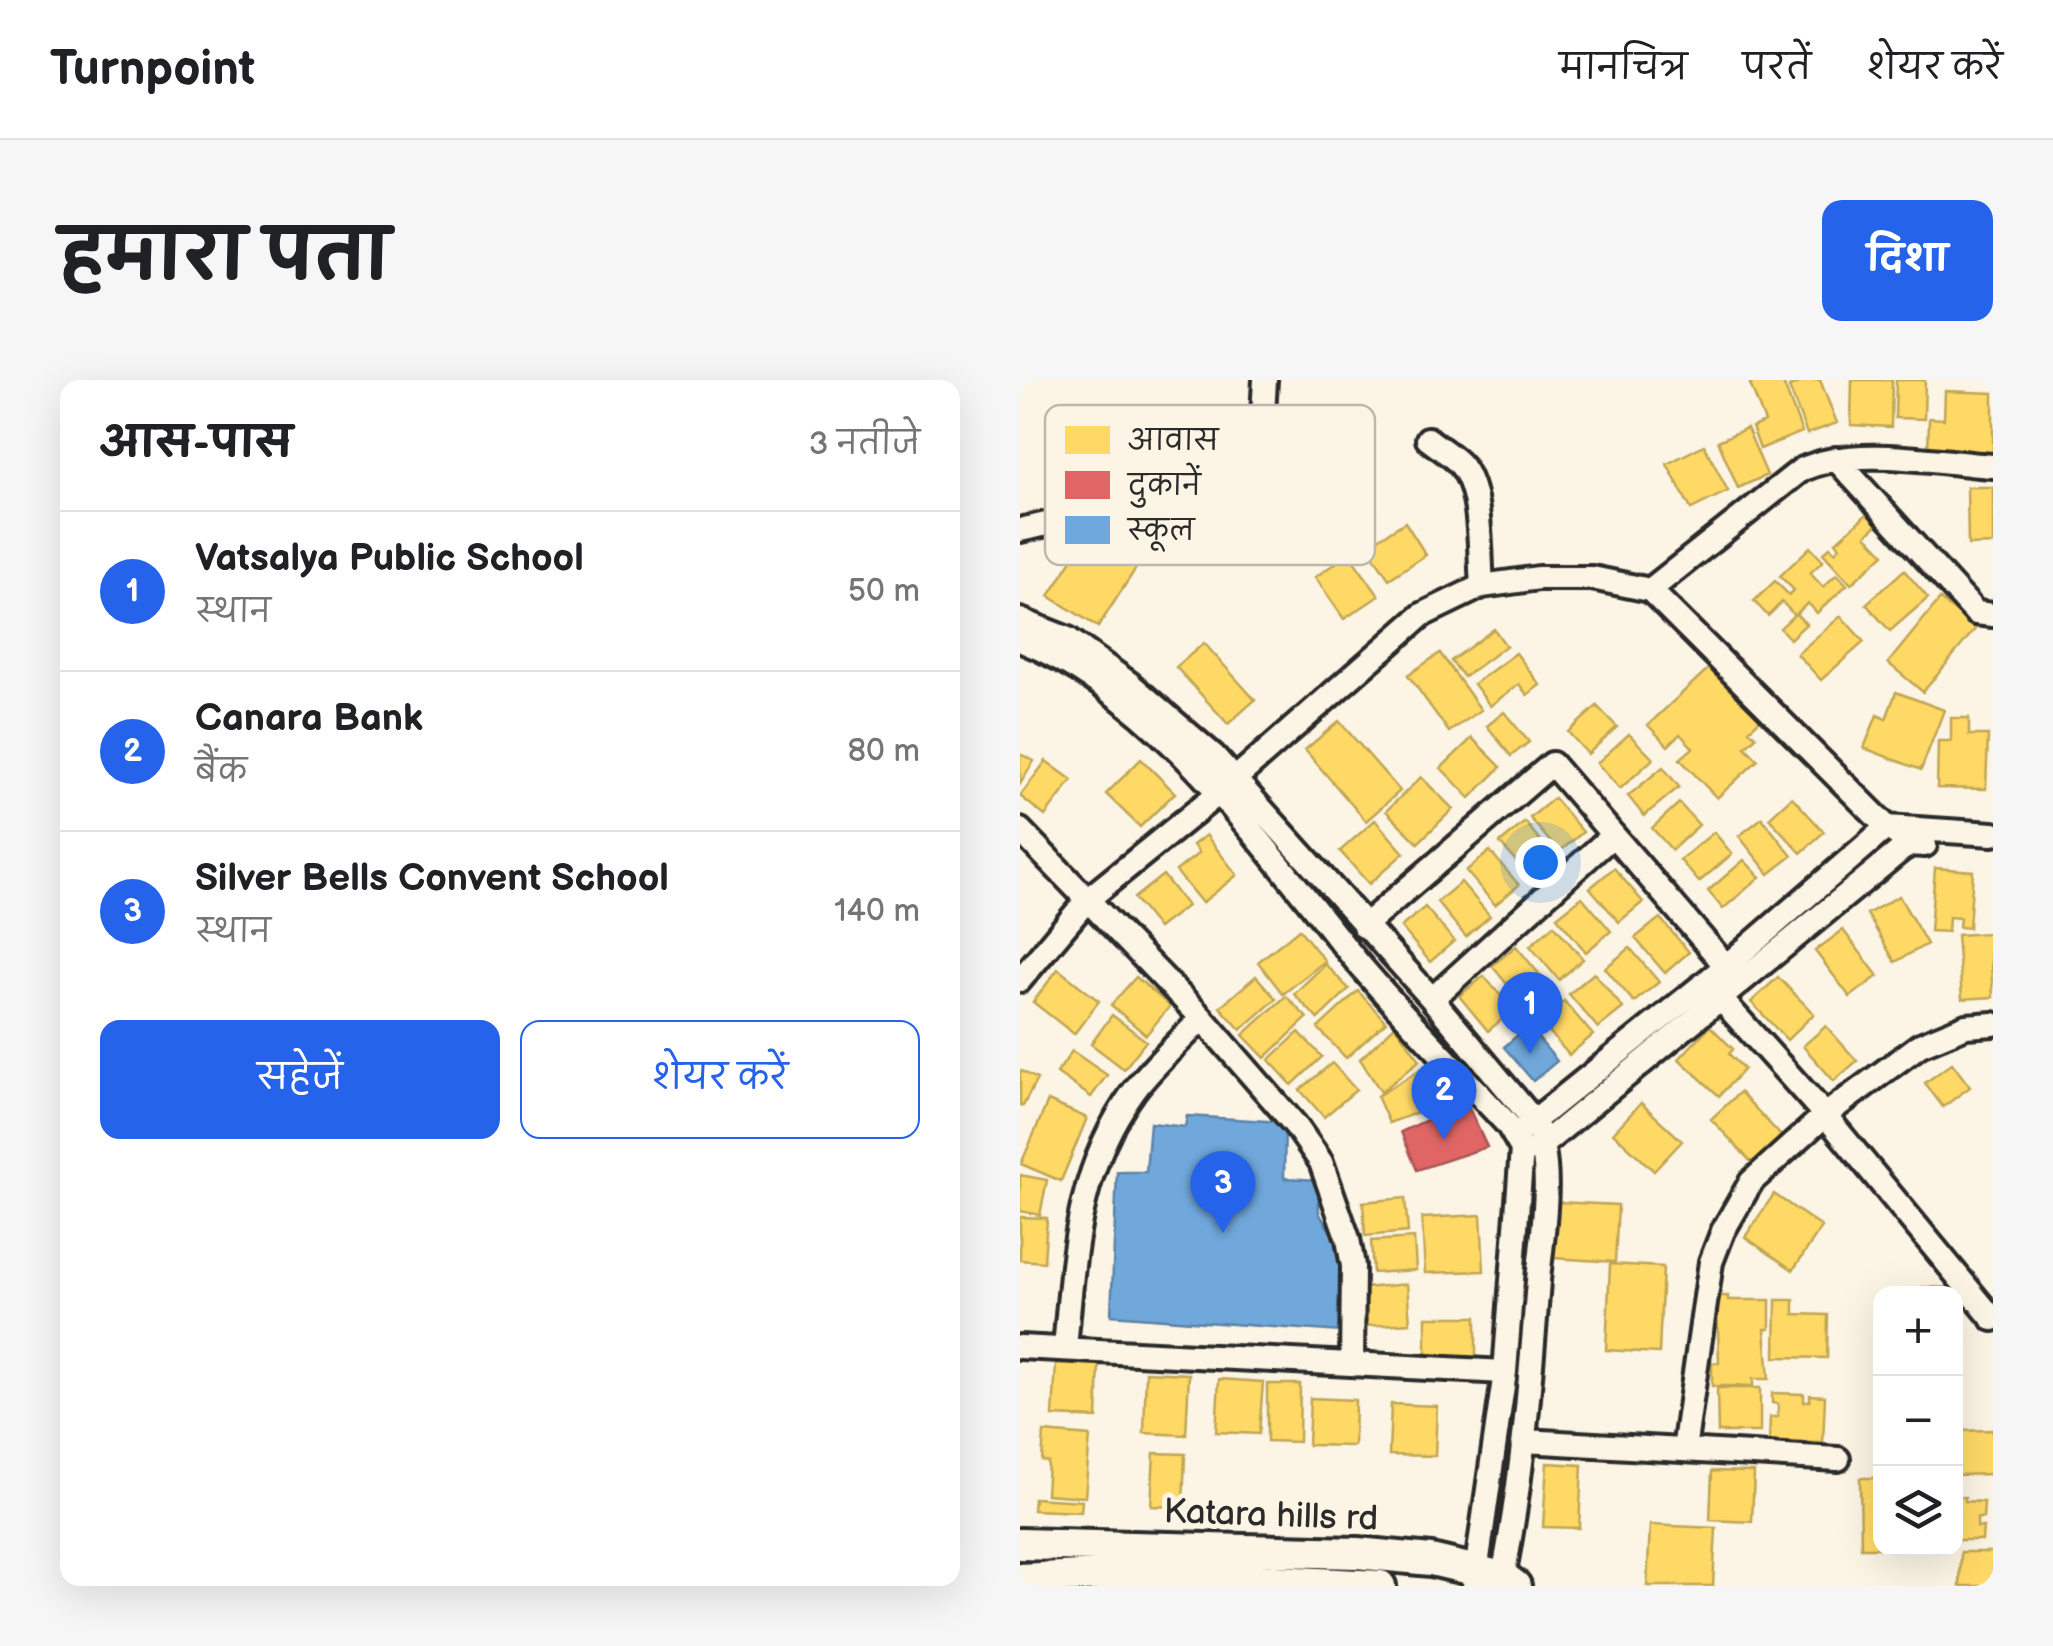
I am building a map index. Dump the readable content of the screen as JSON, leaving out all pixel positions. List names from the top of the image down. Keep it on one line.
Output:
{"streets":{"main road":["Katara hills rd"]},"legend":["आवास","दुकानें","स्कूल"],"page":{"header":"Turnpoint","nav":["मानचित्र","परतें","शेयर करें"],"title":"हमारा पता","buttons":["दिशा",["सहेजें","शेयर करें"]],"heading":["आस-पास","3 नतीजे"],"list":[{"mark":"1","name":"Vatsalya Public School","note":"स्थान","value":"50 m"},{"mark":"2","name":"Canara Bank","note":"बैंक","value":"80 m"},{"mark":"3","name":"Silver Bells Convent School","note":"स्थान","value":"140 m"}],"pins":["1","2","3"],"map_buttons":["+","−"]}}
